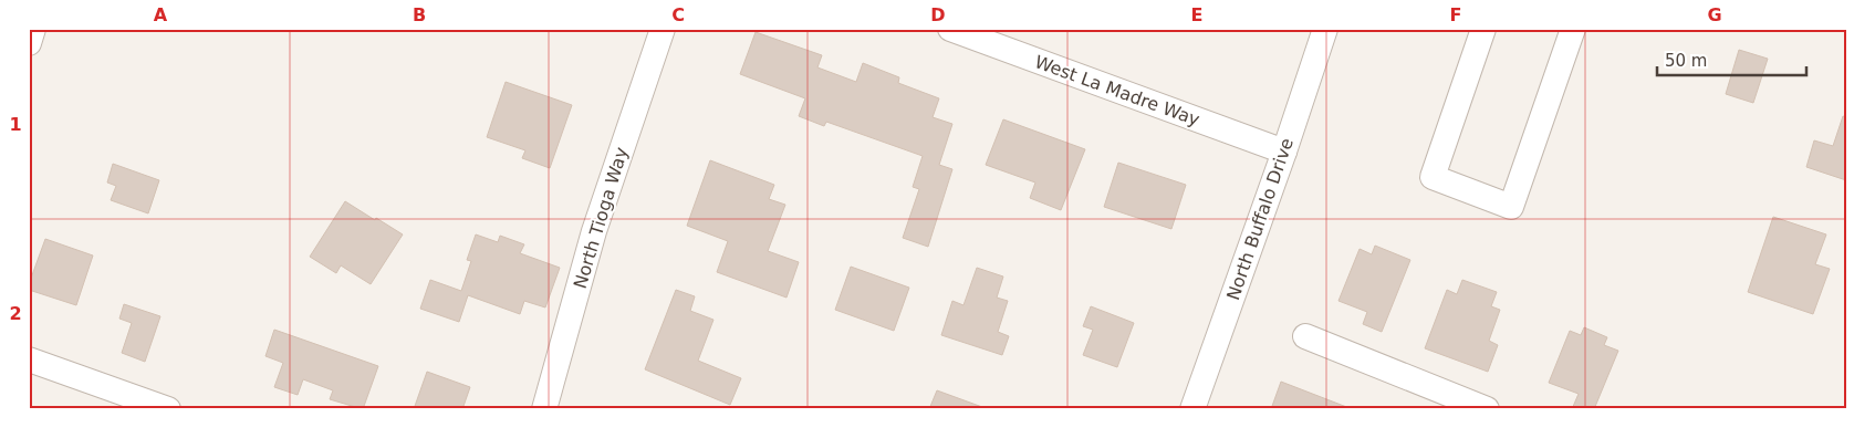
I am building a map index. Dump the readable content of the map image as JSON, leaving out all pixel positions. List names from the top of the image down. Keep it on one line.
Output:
{"streets":{"street":["West La Madre Way","North Tioga Way","North Buffalo Drive"]},"crossings":[["West La Madre Way","North Buffalo Drive"]],"scale_bar":"50 m","grid":{"columns":["A","B","C","D","E","F","G"],"rows":["1","2"]}}
